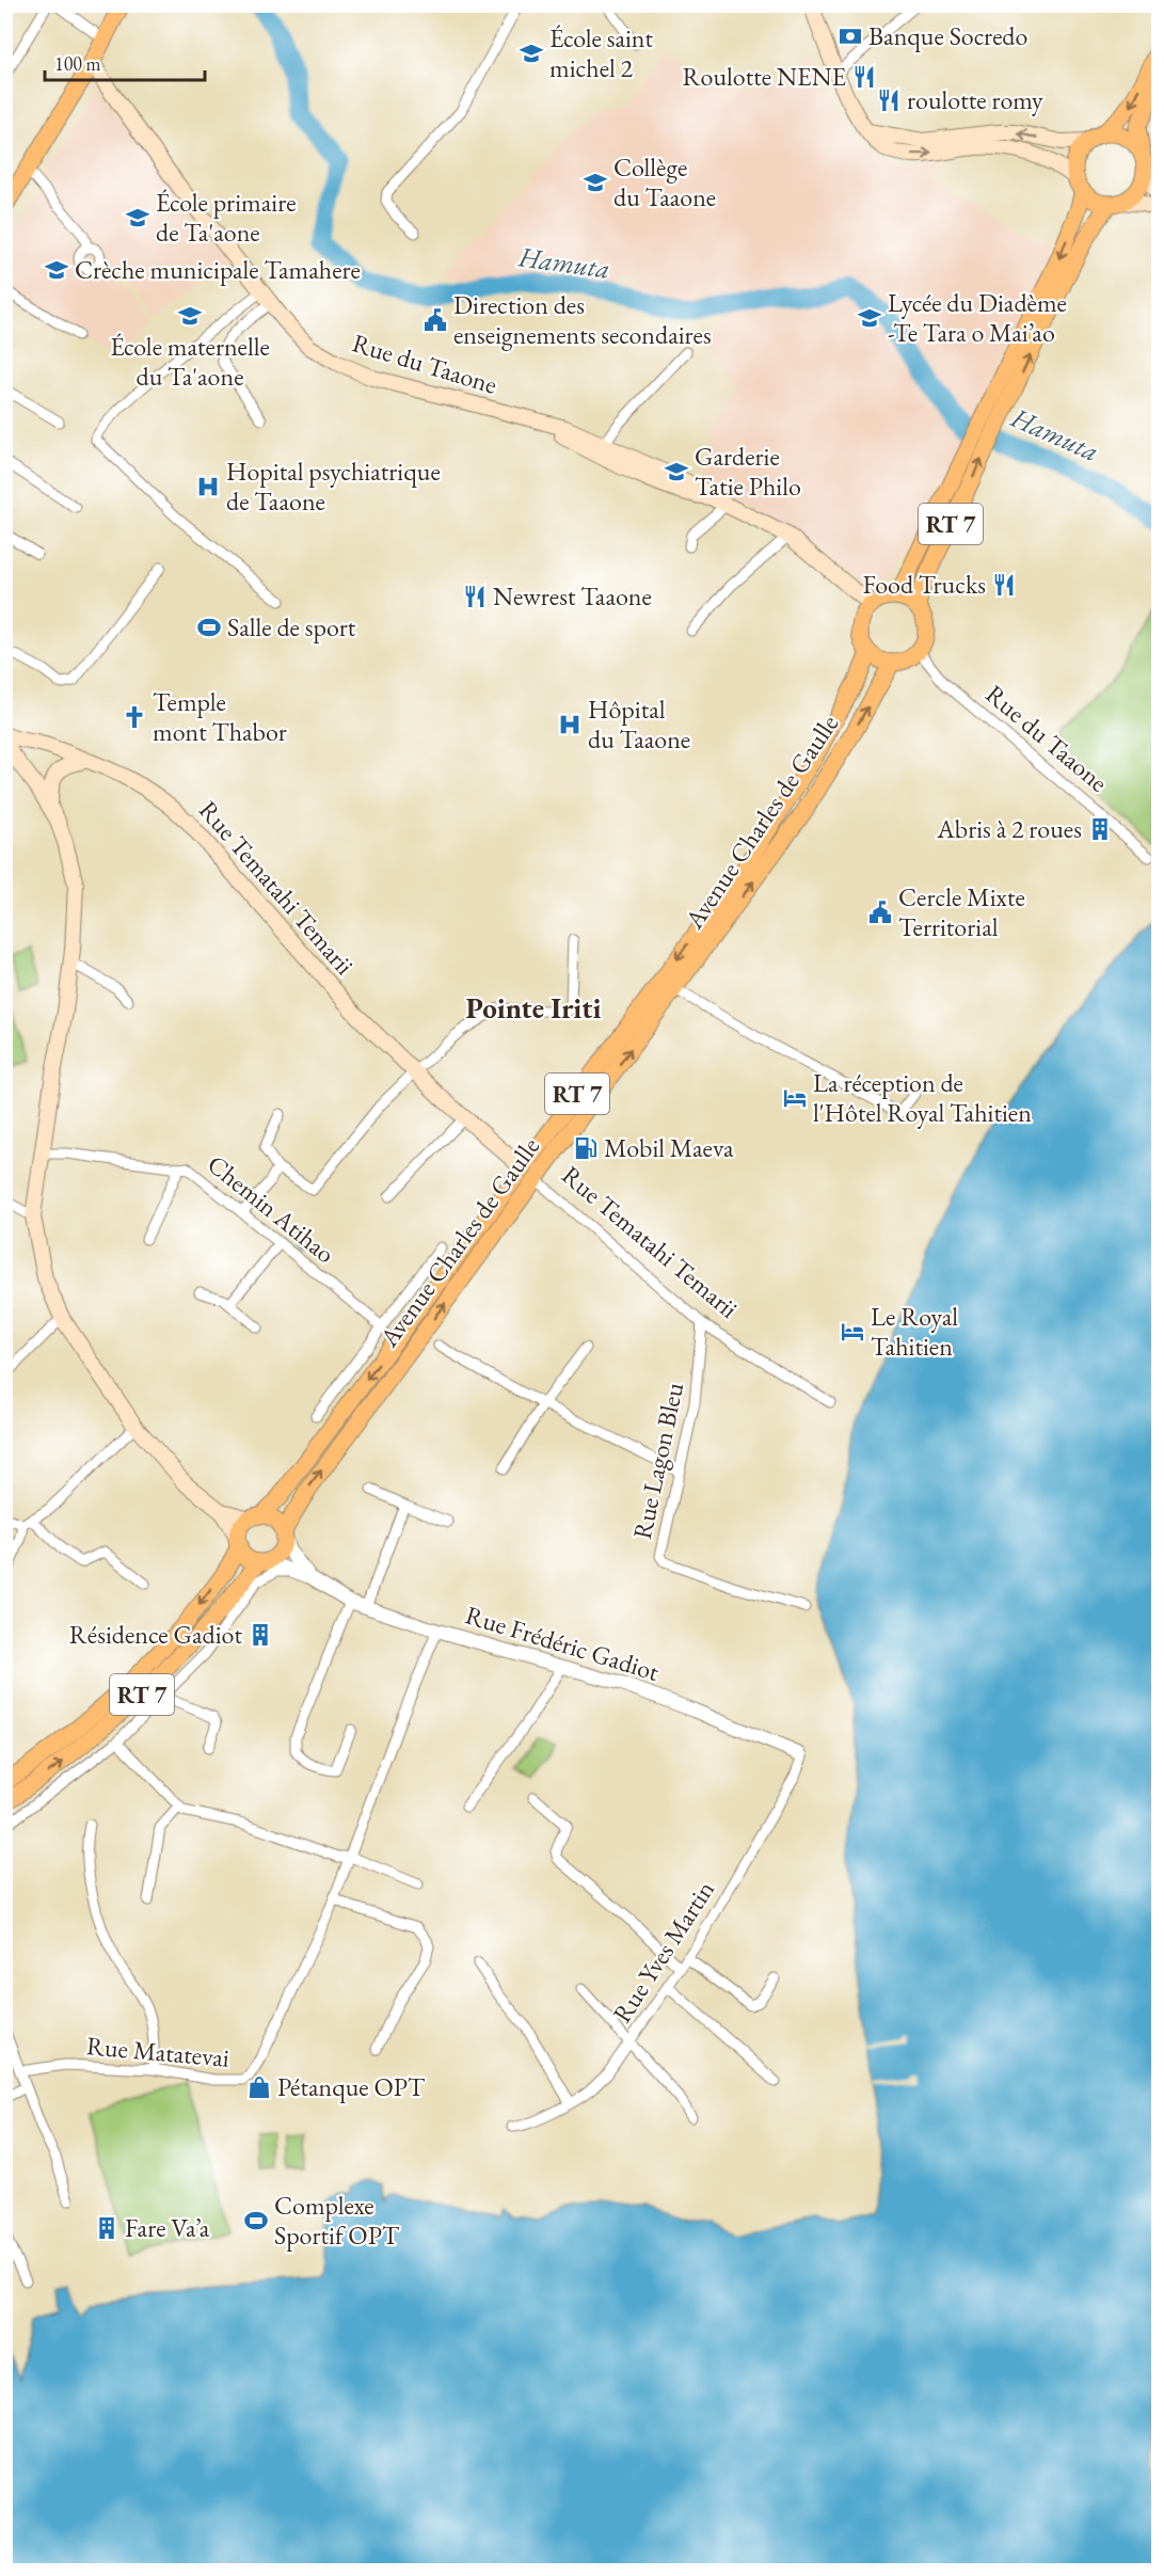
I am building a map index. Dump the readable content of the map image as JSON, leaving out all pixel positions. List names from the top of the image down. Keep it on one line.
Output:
{"streets":{"main road":["Rue du Taaone","RT 7","Avenue Charles de Gaulle","Rue Tematahi Temarii"],"street":["Chemin Atihao","Rue Lagon Bleu","Rue Frédéric Gadiot","Rue Yves Martin","Rue Matatevai"]},"crossings":[["Rue du Taaone","RT 7"],["Rue du Taaone","Avenue Charles de Gaulle"],["RT 7","Avenue Charles de Gaulle"],["RT 7","Rue Frédéric Gadiot"],["Avenue Charles de Gaulle","Rue Tematahi Temarii"],["Avenue Charles de Gaulle","Rue Frédéric Gadiot"],["Rue Tematahi Temarii","Rue Lagon Bleu"],["Rue Frédéric Gadiot","Rue Yves Martin"],["Rue Frédéric Gadiot","Rue Matatevai"]],"districts":["Pointe Iriti"],"water":["Hamuta"],"places":{"bank":["Banque Socredo"],"school or university":["École saint michel 2","Collège du Taaone","École primaire de Ta'aone","Crèche municipale Tamahere","École maternelle du Ta'aone","Lycée du Diadème -Te Tara o Mai’ao","Garderie Tatie Philo"],"restaurant":["Roulotte NENE","roulotte romy","Food Trucks","Newrest Taaone"],"public building":["Direction des enseignements secondaires","Cercle Mixte Territorial"],"hospital":["Hopital psychiatrique de Taaone","Hôpital du Taaone"],"sports":["Salle de sport","Complexe Sportif OPT"],"church":["Temple mont Thabor"],"building":["Abris à 2 roues","Résidence Gadiot","Fare Va’a"],"hotel":["La réception de l'Hôtel Royal Tahitien","Le Royal Tahitien"],"fuel station":["Mobil Maeva"],"shop":["Pétanque OPT"]},"scale_bar":"100 m"}
